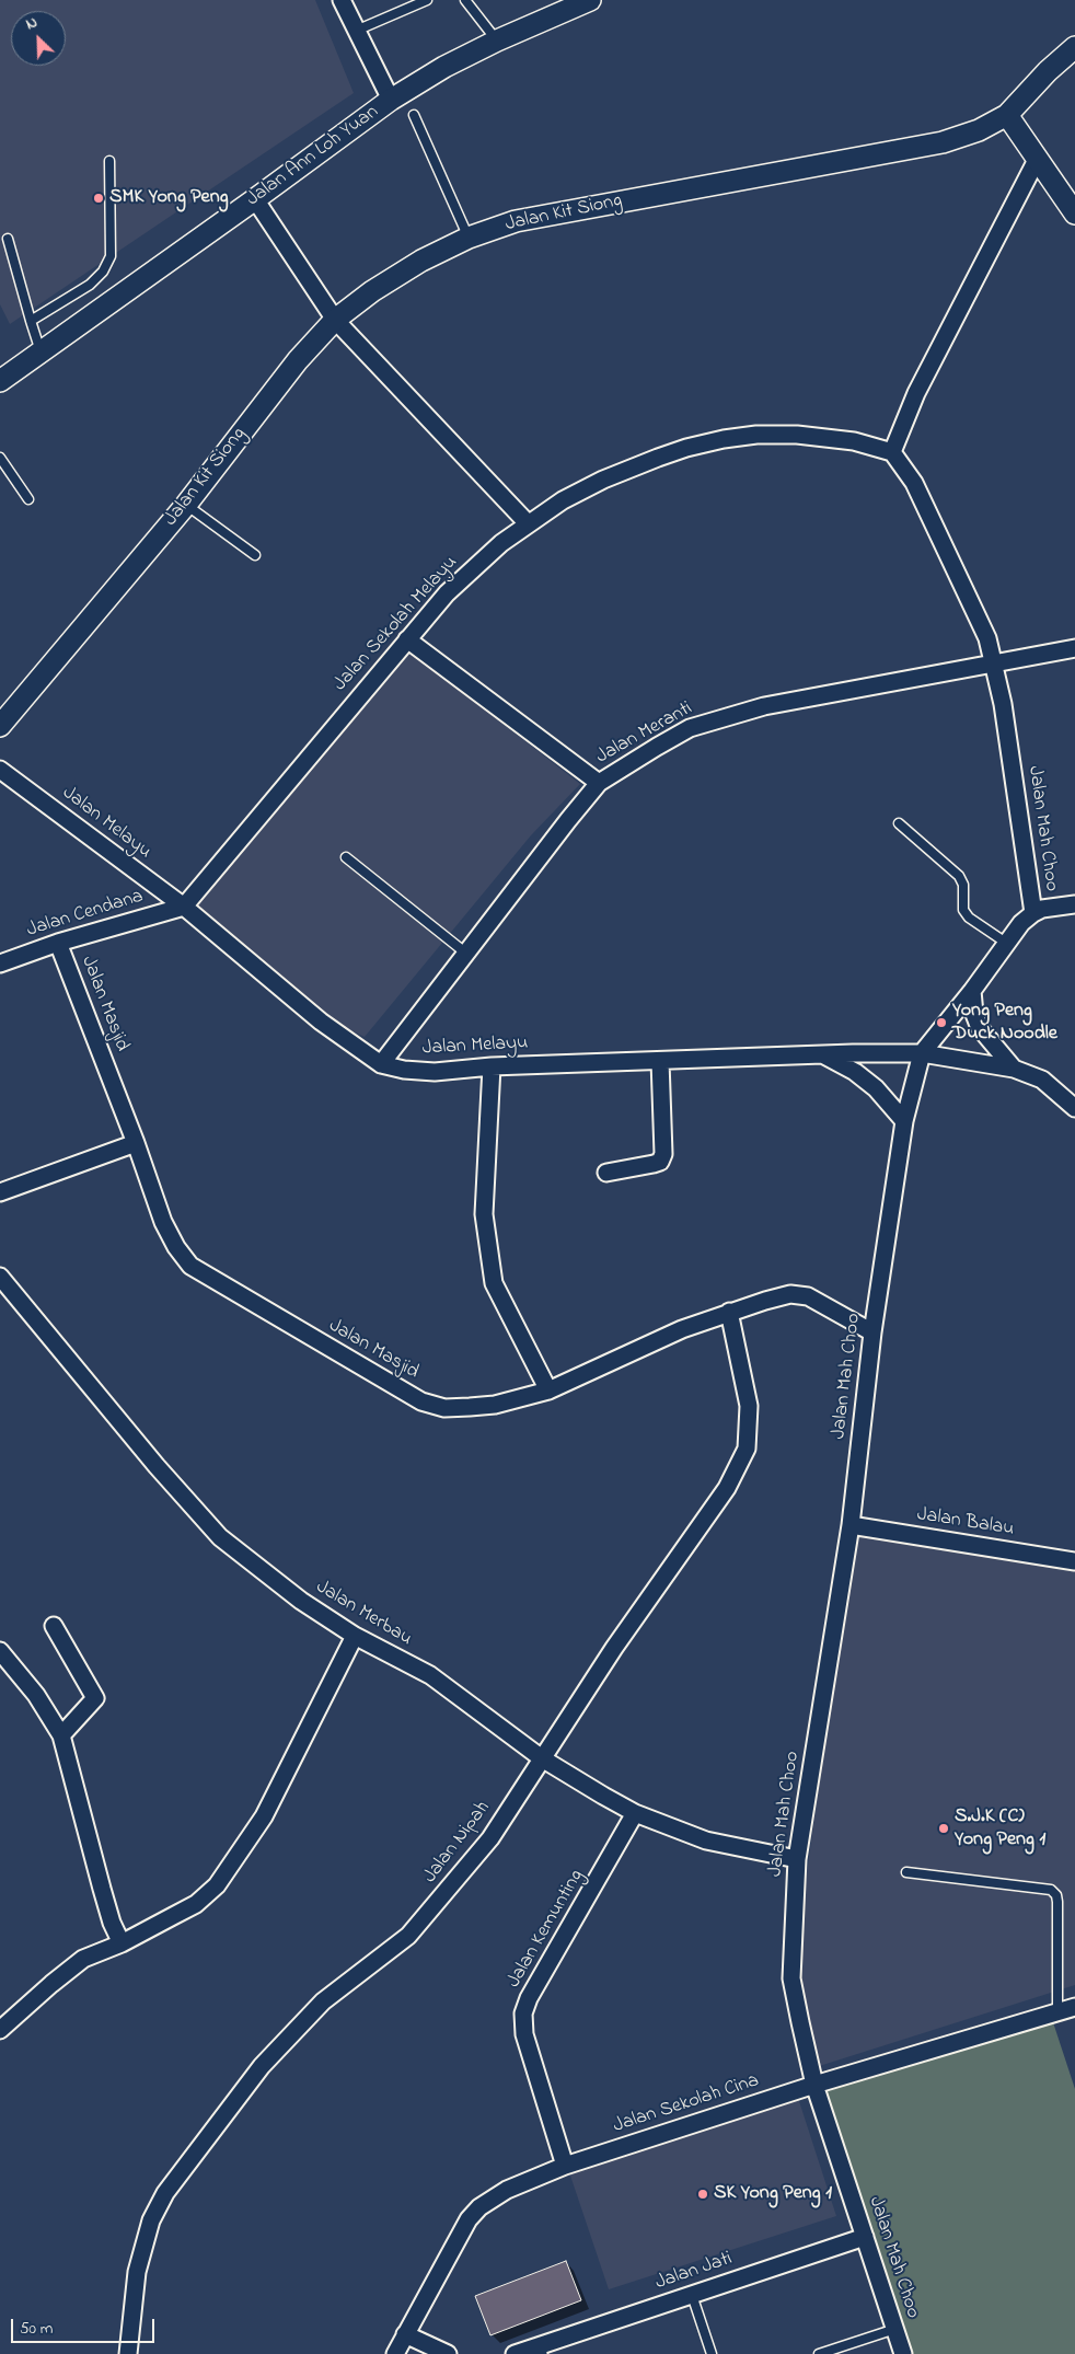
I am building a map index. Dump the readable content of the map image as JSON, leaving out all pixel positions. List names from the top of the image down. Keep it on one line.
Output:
{"streets":{"street":["Jalan Ann Loh Yuan","Jalan Kit Siong","Jalan Sekolah Melayu","Jalan Meranti","Jalan Melayu","Jalan Mah Choo","Jalan Cendana","Jalan Masjid","Jalan Balau","Jalan Merbau","Jalan Nipah","Jalan Kemunting","Jalan Sekolah Cina","Jalan Jati"]},"crossings":[["Jalan Sekolah Melayu","Jalan Melayu"],["Jalan Sekolah Melayu","Jalan Mah Choo"],["Jalan Sekolah Melayu","Jalan Cendana"],["Jalan Meranti","Jalan Melayu"],["Jalan Meranti","Jalan Mah Choo"],["Jalan Melayu","Jalan Mah Choo"],["Jalan Melayu","Jalan Cendana"],["Jalan Mah Choo","Jalan Masjid"],["Jalan Mah Choo","Jalan Balau"],["Jalan Mah Choo","Jalan Merbau"],["Jalan Mah Choo","Jalan Sekolah Cina"],["Jalan Mah Choo","Jalan Jati"],["Jalan Cendana","Jalan Masjid"],["Jalan Masjid","Jalan Nipah"],["Jalan Merbau","Jalan Nipah"],["Jalan Merbau","Jalan Kemunting"],["Jalan Kemunting","Jalan Sekolah Cina"]],"places":["SMK Yong Peng","Yong Peng Duck Noodle","S.J.K (C) Yong Peng 1","SK Yong Peng 1"],"scale_bar":"50 m","north":"top left"}
